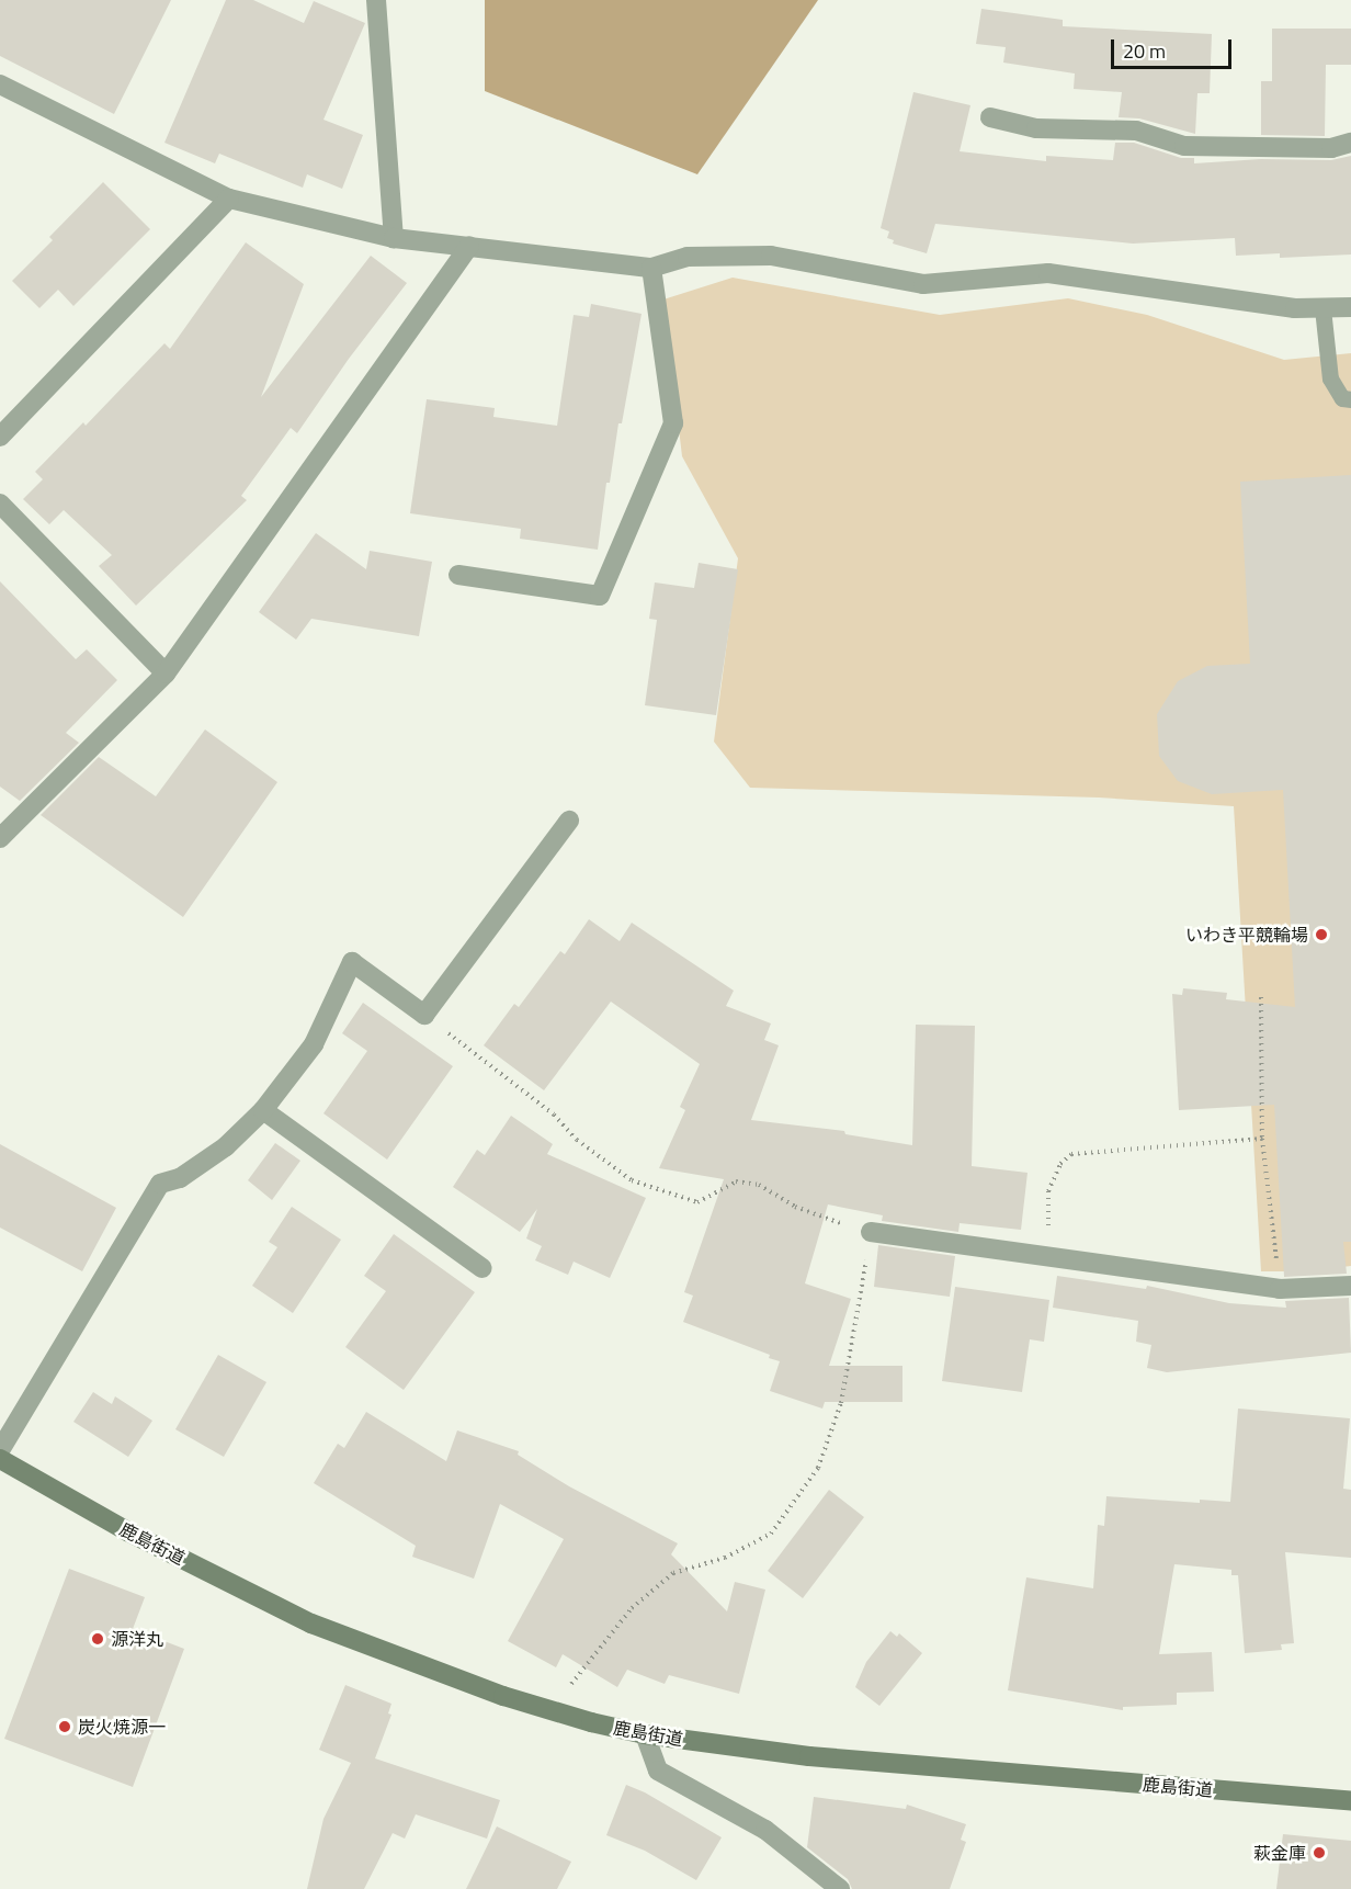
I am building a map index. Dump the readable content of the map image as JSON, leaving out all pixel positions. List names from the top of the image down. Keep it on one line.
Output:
{"streets":{"street":["鹿島街道"]},"places":["いわき平競輪場","源洋丸","炭火焼源一","萩金庫"],"scale_bar":"20 m"}
